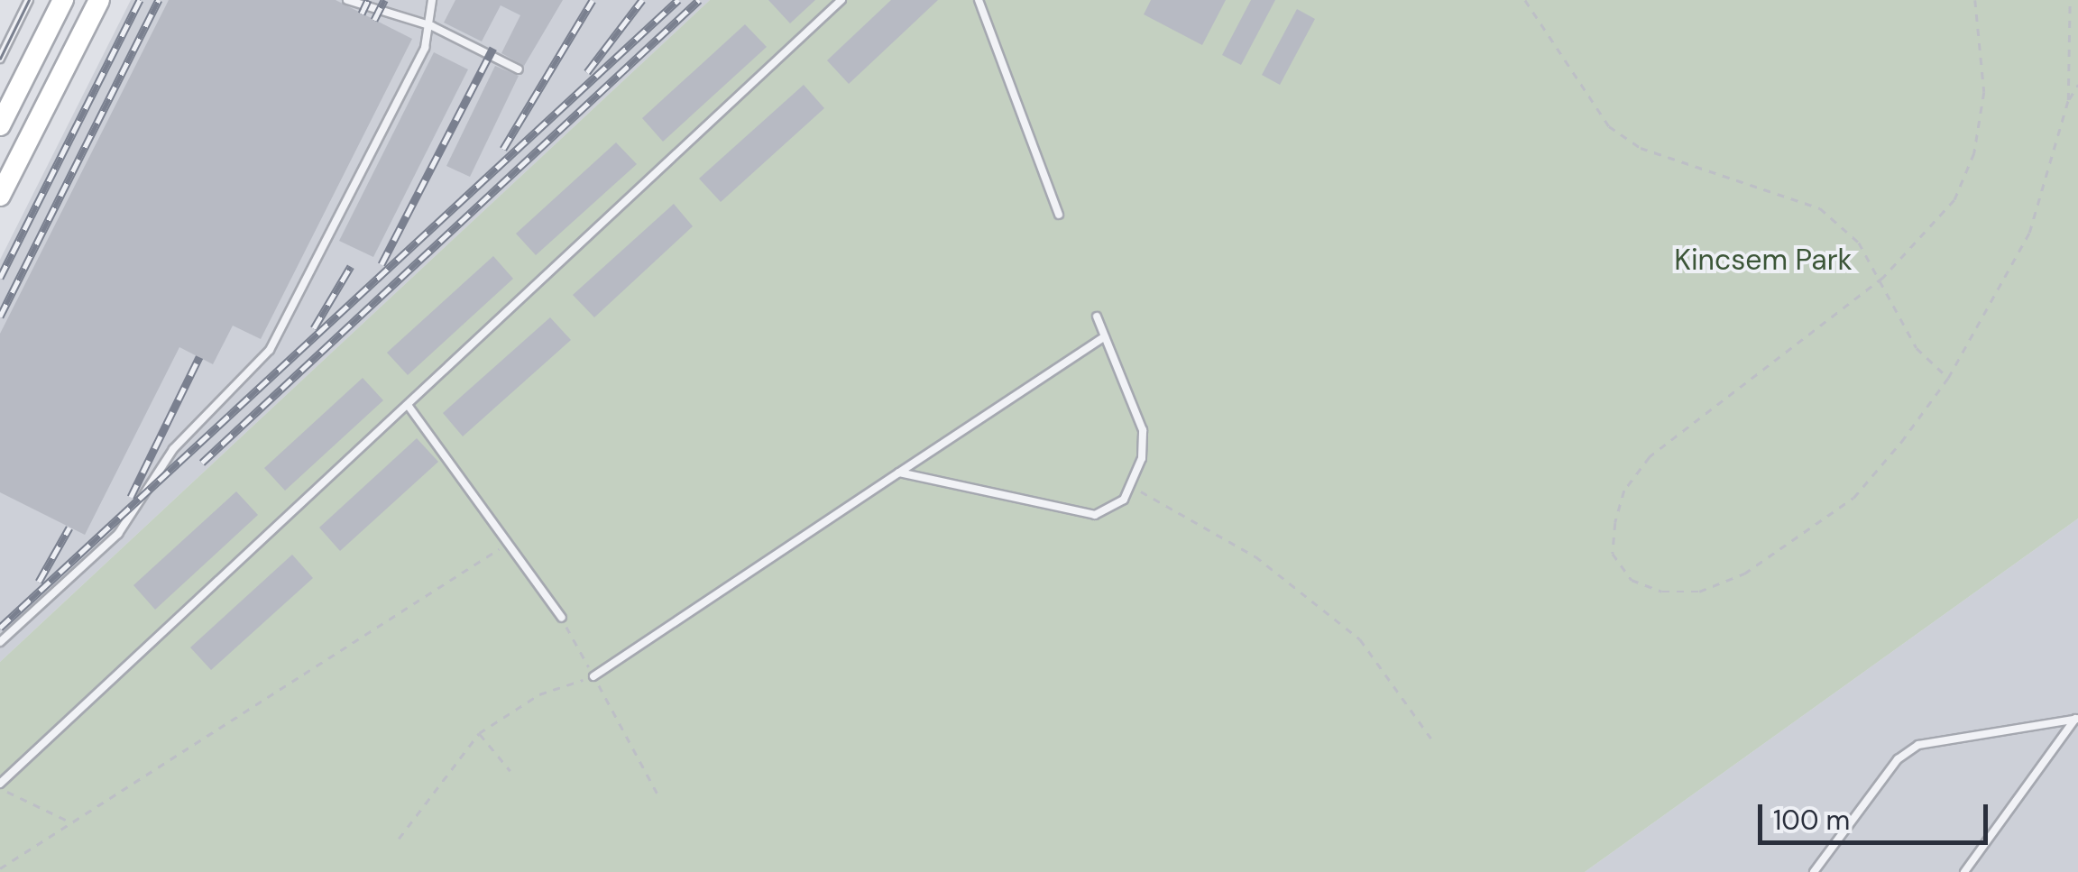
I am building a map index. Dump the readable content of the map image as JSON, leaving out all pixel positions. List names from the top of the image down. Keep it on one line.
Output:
{"parks":["Kincsem Park"],"scale_bar":"100 m"}
